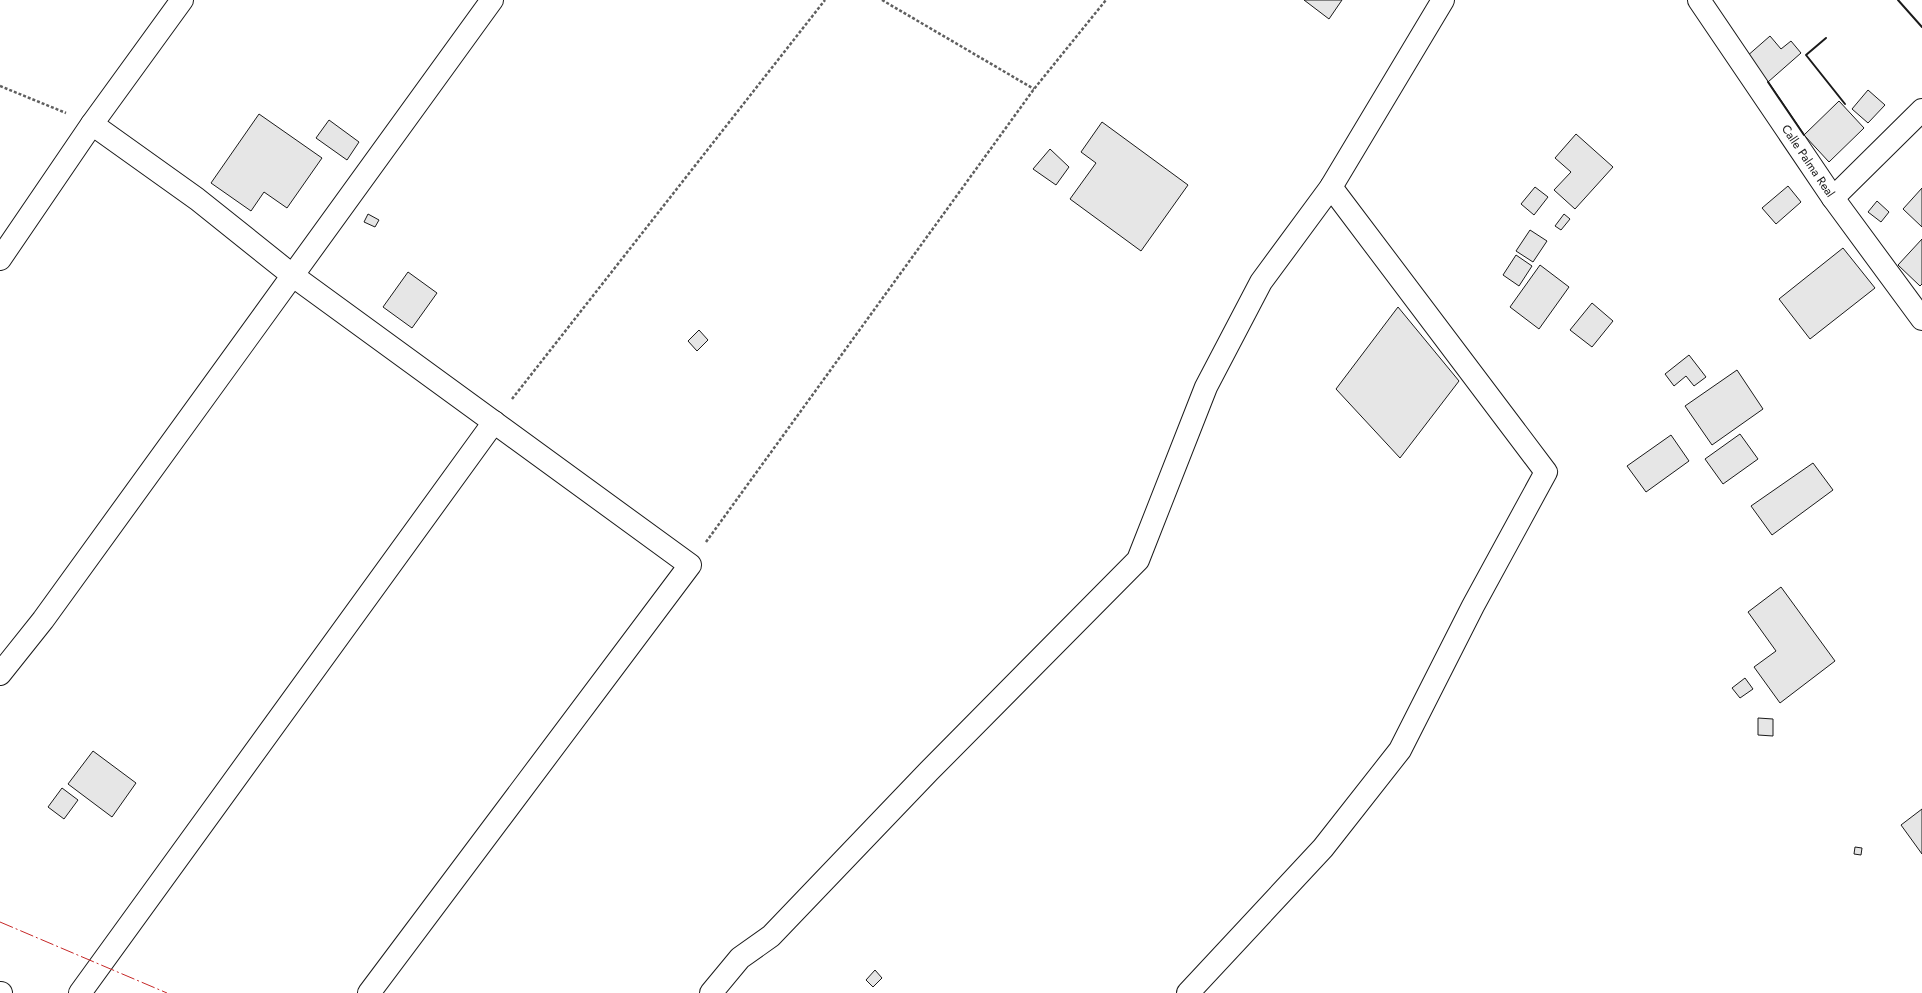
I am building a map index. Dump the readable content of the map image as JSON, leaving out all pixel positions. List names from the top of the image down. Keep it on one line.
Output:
{"streets":{"street":["Calle Palma Real"]}}
